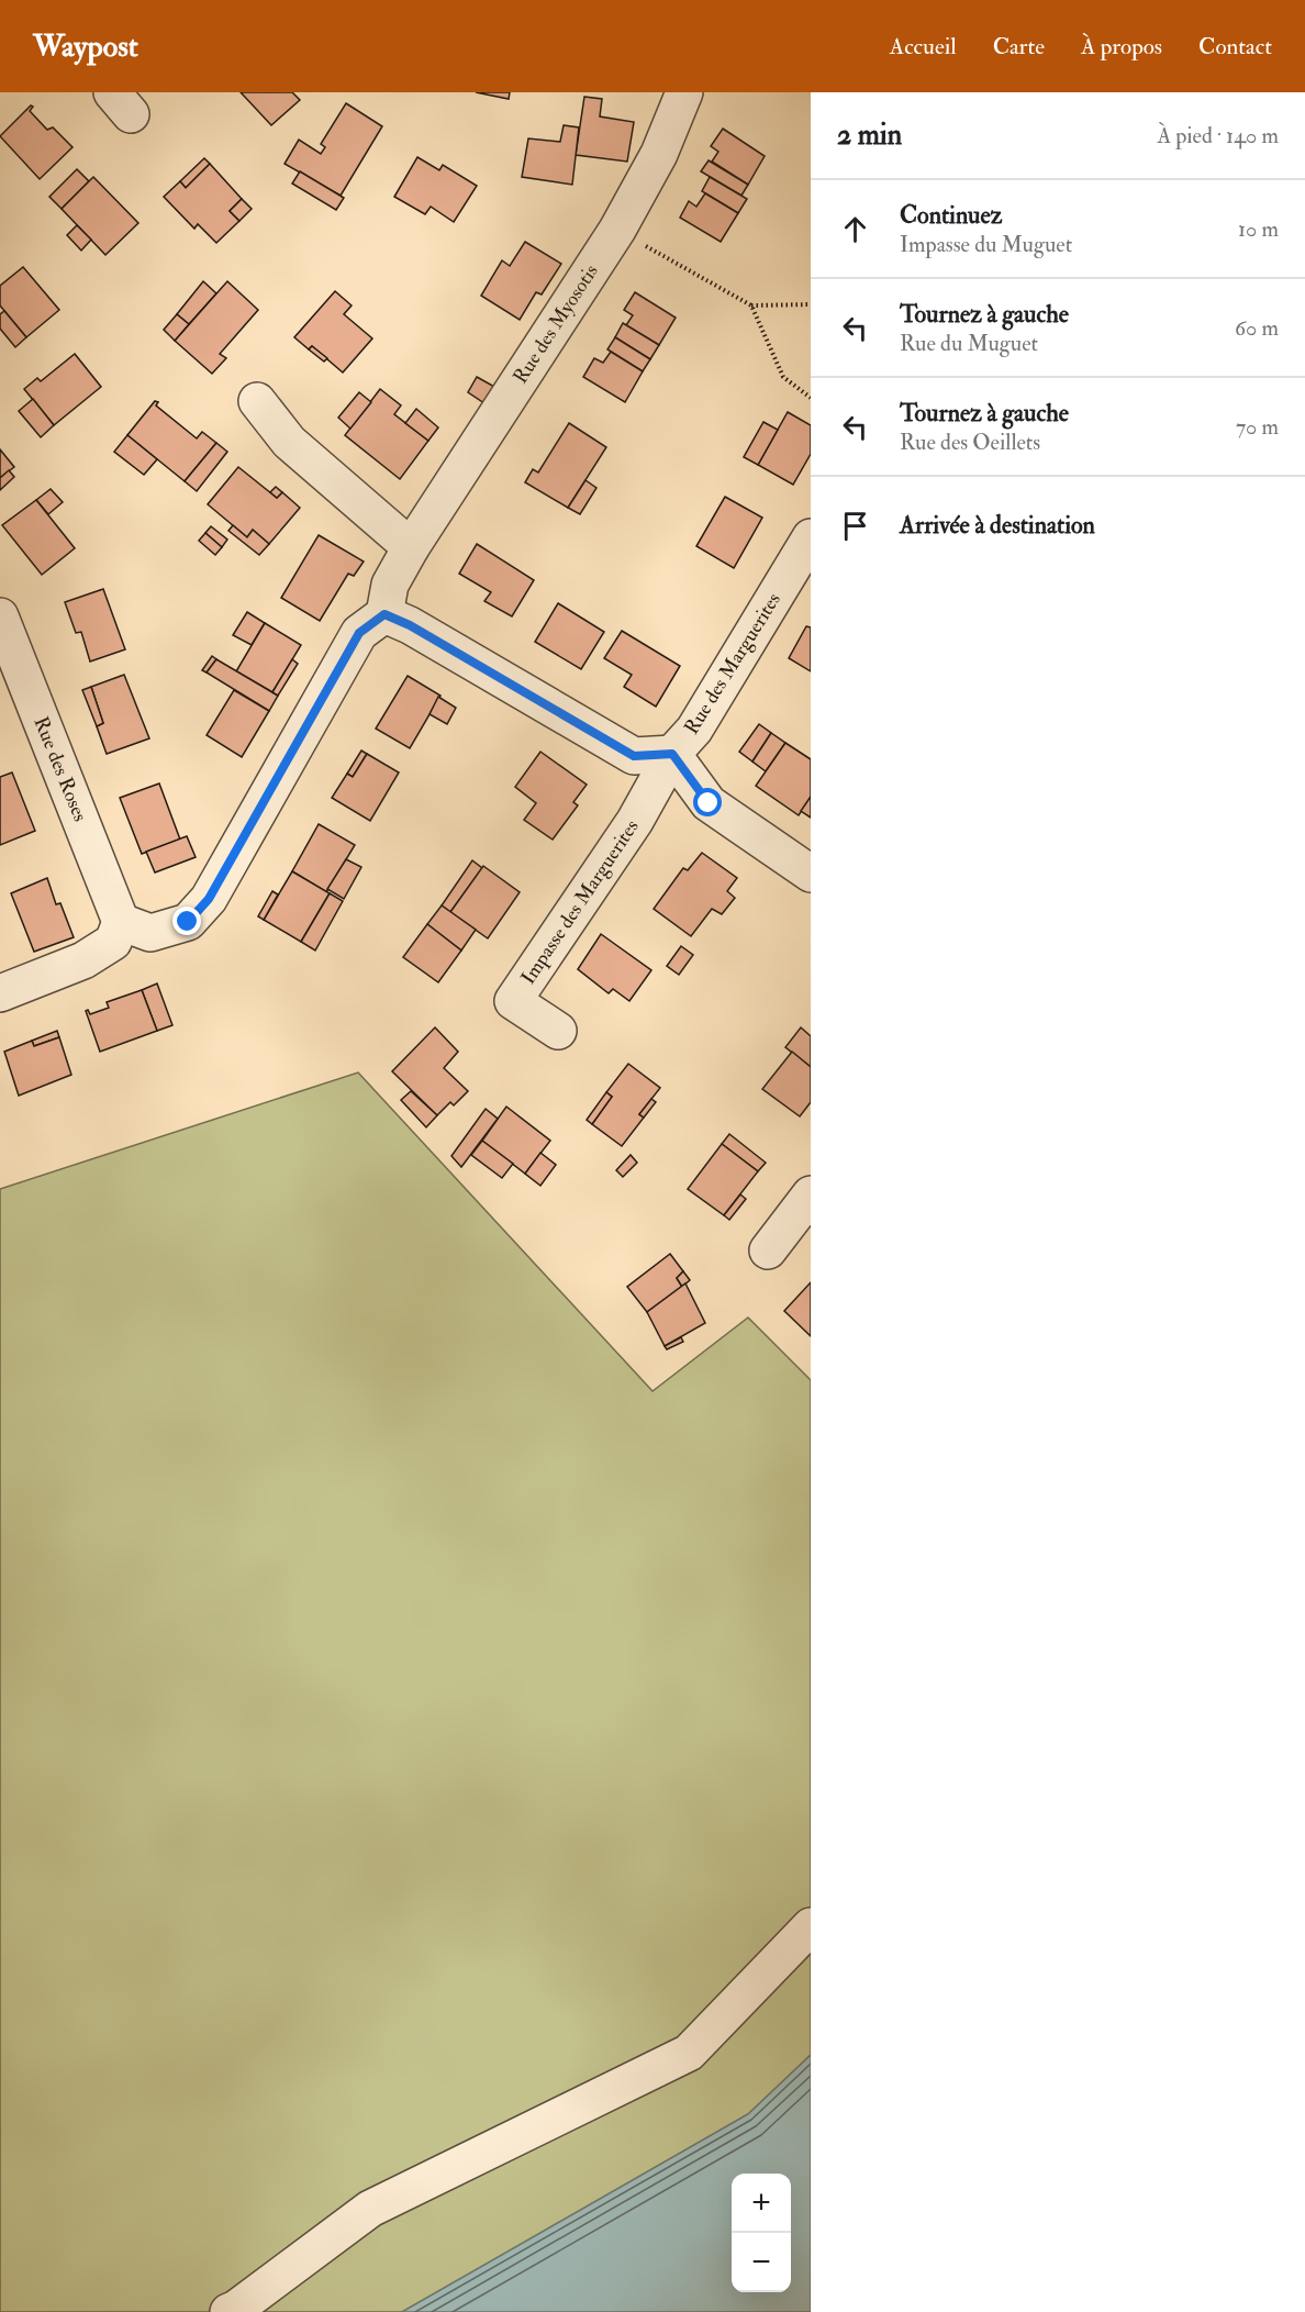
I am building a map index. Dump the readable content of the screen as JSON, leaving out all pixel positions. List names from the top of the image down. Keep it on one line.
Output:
{"streets":{"street":["Rue des Myosotis","Rue des Marguerites","Rue des Roses","Impasse des Marguerites"]},"crossings":[["Rue des Marguerites","Impasse des Marguerites"]],"page":{"header":"Waypost","nav":["Accueil","Carte","À propos","Contact"],"heading":["2 min","À pied · 140 m"],"list":[["Continuez","Impasse du Muguet","10 m"],["Tournez à gauche","Rue du Muguet","60 m"],["Tournez à gauche","Rue des Oeillets","70 m"],"Arrivée à destination"],"map_buttons":["+","−"]}}
